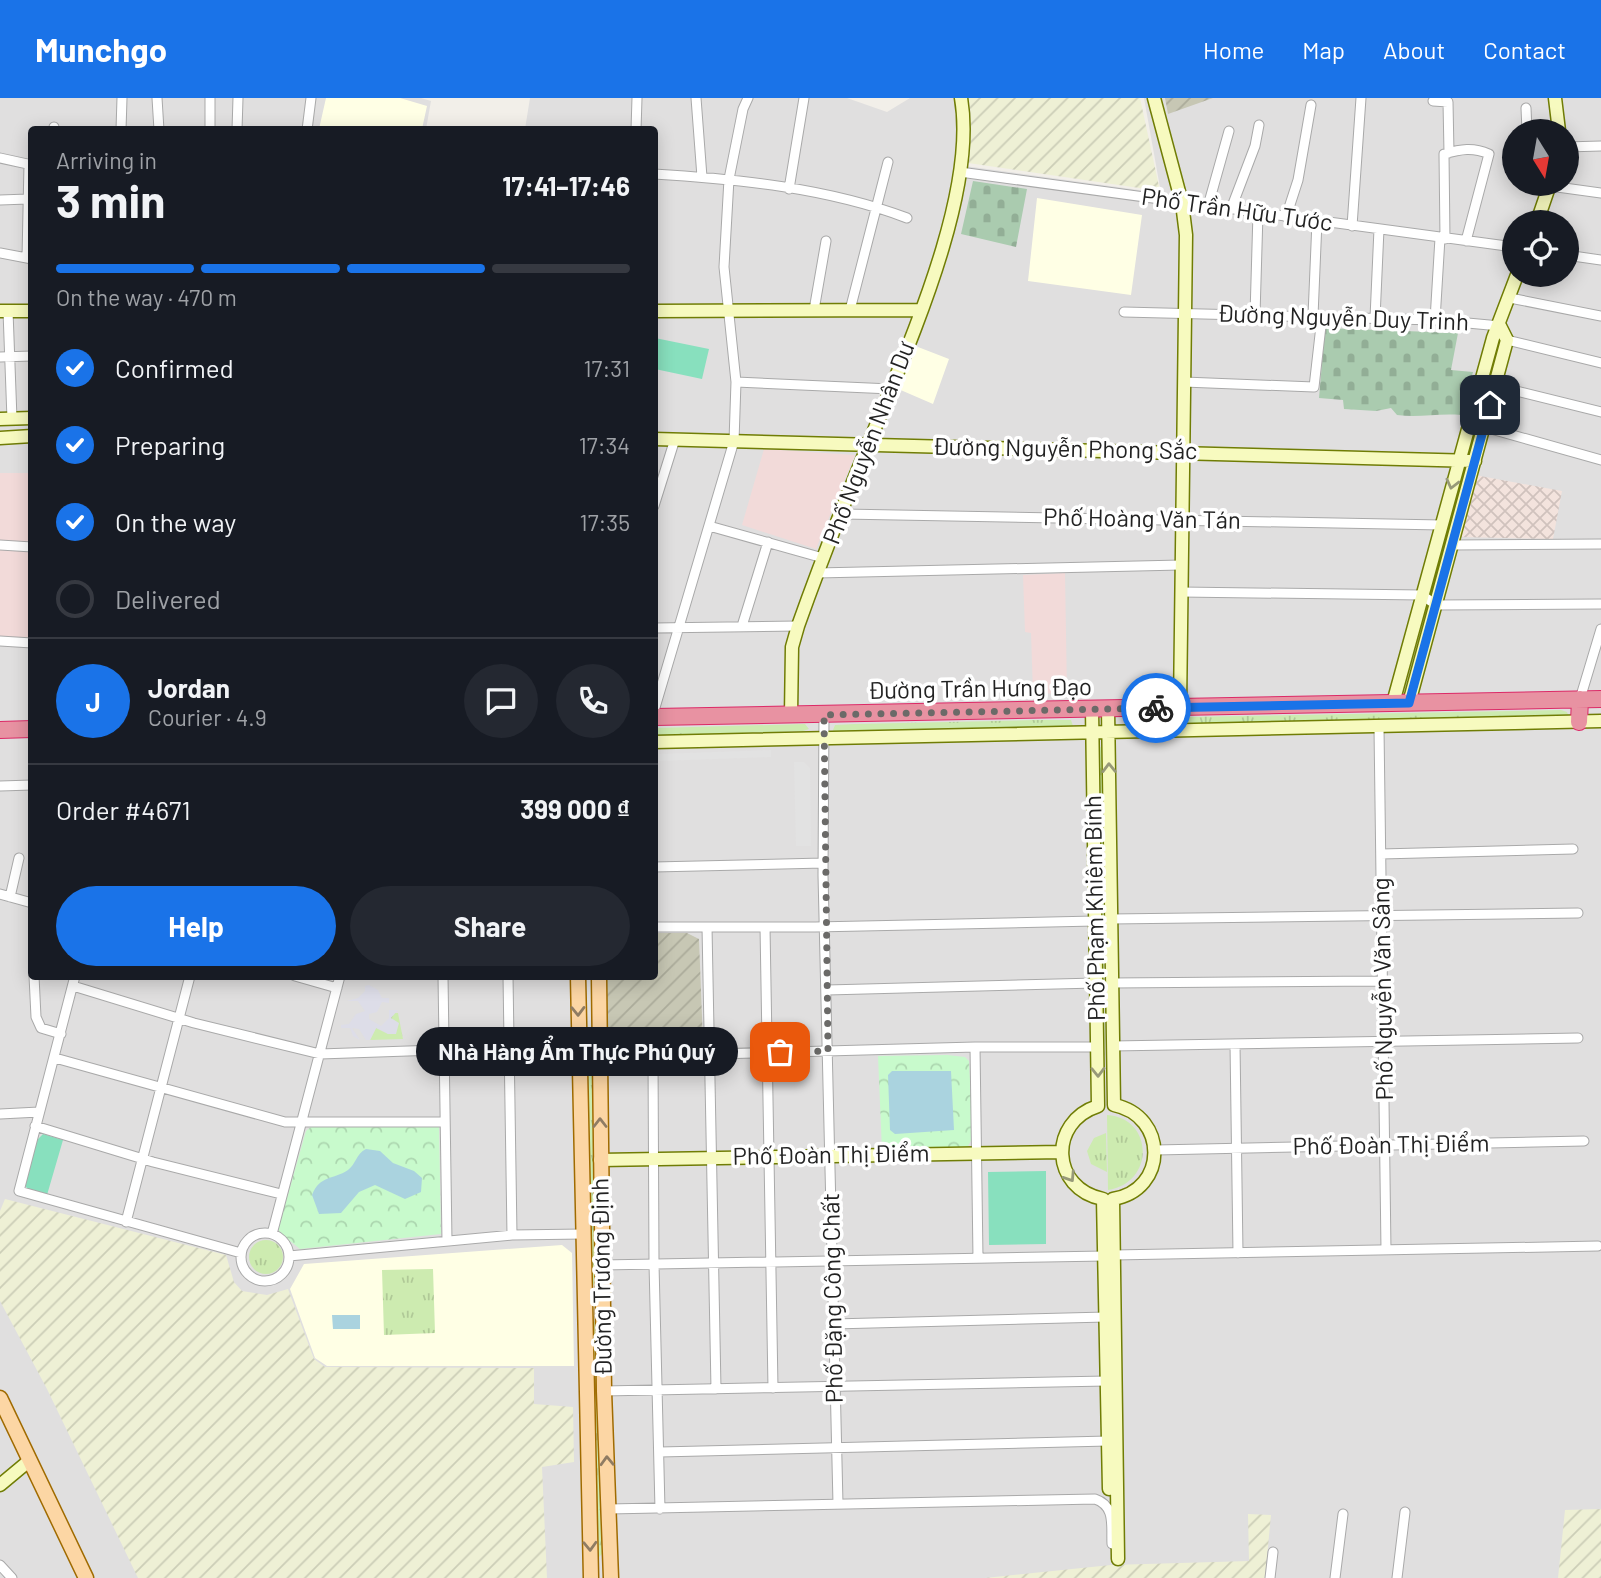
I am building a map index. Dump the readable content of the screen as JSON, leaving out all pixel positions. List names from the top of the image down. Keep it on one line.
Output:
{"streets":{"highway":["Đường Trần Hưng Đạo"],"main road":["Đường Trương Định"],"street":["Phố Trần Hữu Tước","Đường Nguyễn Duy Trinh","Phố Nguyễn Nhân Dư","Đường Nguyễn Phong Sắc","Phố Hoàng Văn Tán","Phố Phạm Khiêm Bính","Phố Nguyễn Văn Sảng","Phố Đoàn Thị Điểm","Phố Đặng Công Chất"]},"crossings":[["Phố Trần Hữu Tước","Phố Nguyễn Nhân Dư"],["Phố Nguyễn Nhân Dư","Đường Nguyễn Phong Sắc"],["Phố Nguyễn Nhân Dư","Phố Hoàng Văn Tán"],["Phố Nguyễn Nhân Dư","Đường Trần Hưng Đạo"],["Đường Trần Hưng Đạo","Phố Phạm Khiêm Bính"],["Đường Trần Hưng Đạo","Phố Nguyễn Văn Sảng"],["Đường Trần Hưng Đạo","Phố Đặng Công Chất"],["Phố Phạm Khiêm Bính","Phố Đoàn Thị Điểm"],["Phố Nguyễn Văn Sảng","Phố Đoàn Thị Điểm"],["Phố Đoàn Thị Điểm","Đường Trương Định"],["Phố Đoàn Thị Điểm","Phố Đặng Công Chất"]],"places":["Nhà Hàng Ẩm Thực Phú Quý"],"north":"bottom","page":{"header":"Munchgo","nav":["Home","Map","About","Contact"],"heading":["3 min","Arriving in","17:41–17:46"],"panel":["Jordan","Courier · 4.9","Order #4671","399 000 ₫"],"bar":"On the way · 470 m","list":[["Confirmed","17:31"],["Preparing","17:34"],["On the way","17:35"],"Delivered"],"round":"J","buttons":["Help","Share"],"bubble":"Nhà Hàng Ẩm Thực Phú Quý"}}
